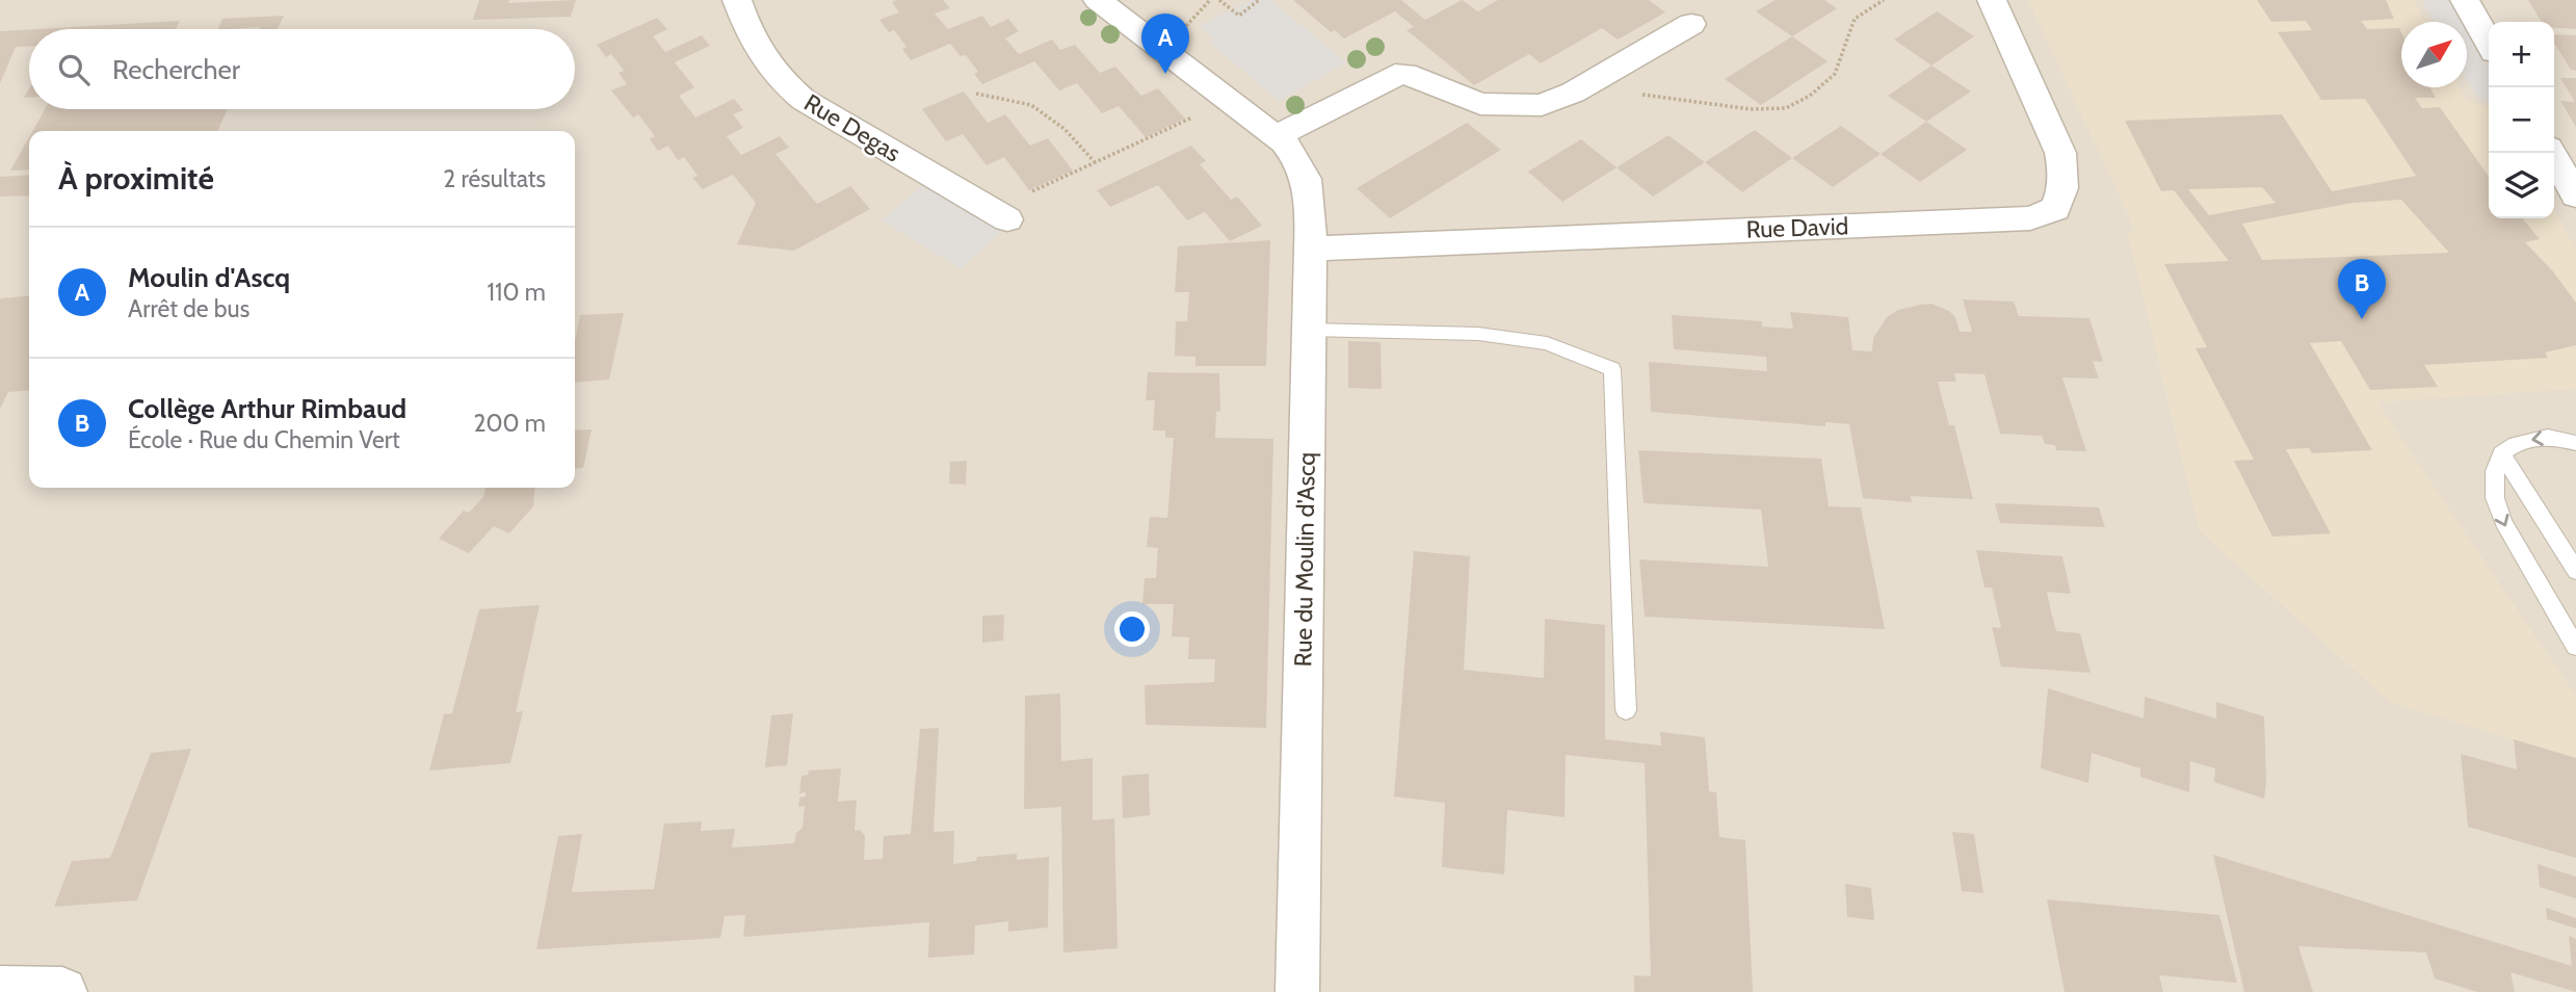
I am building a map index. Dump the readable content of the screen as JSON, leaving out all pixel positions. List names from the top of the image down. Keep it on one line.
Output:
{"streets":{"street":["Rue Degas","Rue David","Rue du Moulin d'Ascq"]},"crossings":[["Rue David","Rue du Moulin d'Ascq"]],"north":"top right","page":{"pins":["A","B"],"map_buttons":["+","−"],"search":"Rechercher","heading":["À proximité","2 résultats"],"list":[{"mark":"A","name":"Moulin d'Ascq","note":"Arrêt de bus","value":"110 m"},{"mark":"B","name":"Collège Arthur Rimbaud","note":"École · Rue du Chemin Vert","value":"200 m"}]}}
